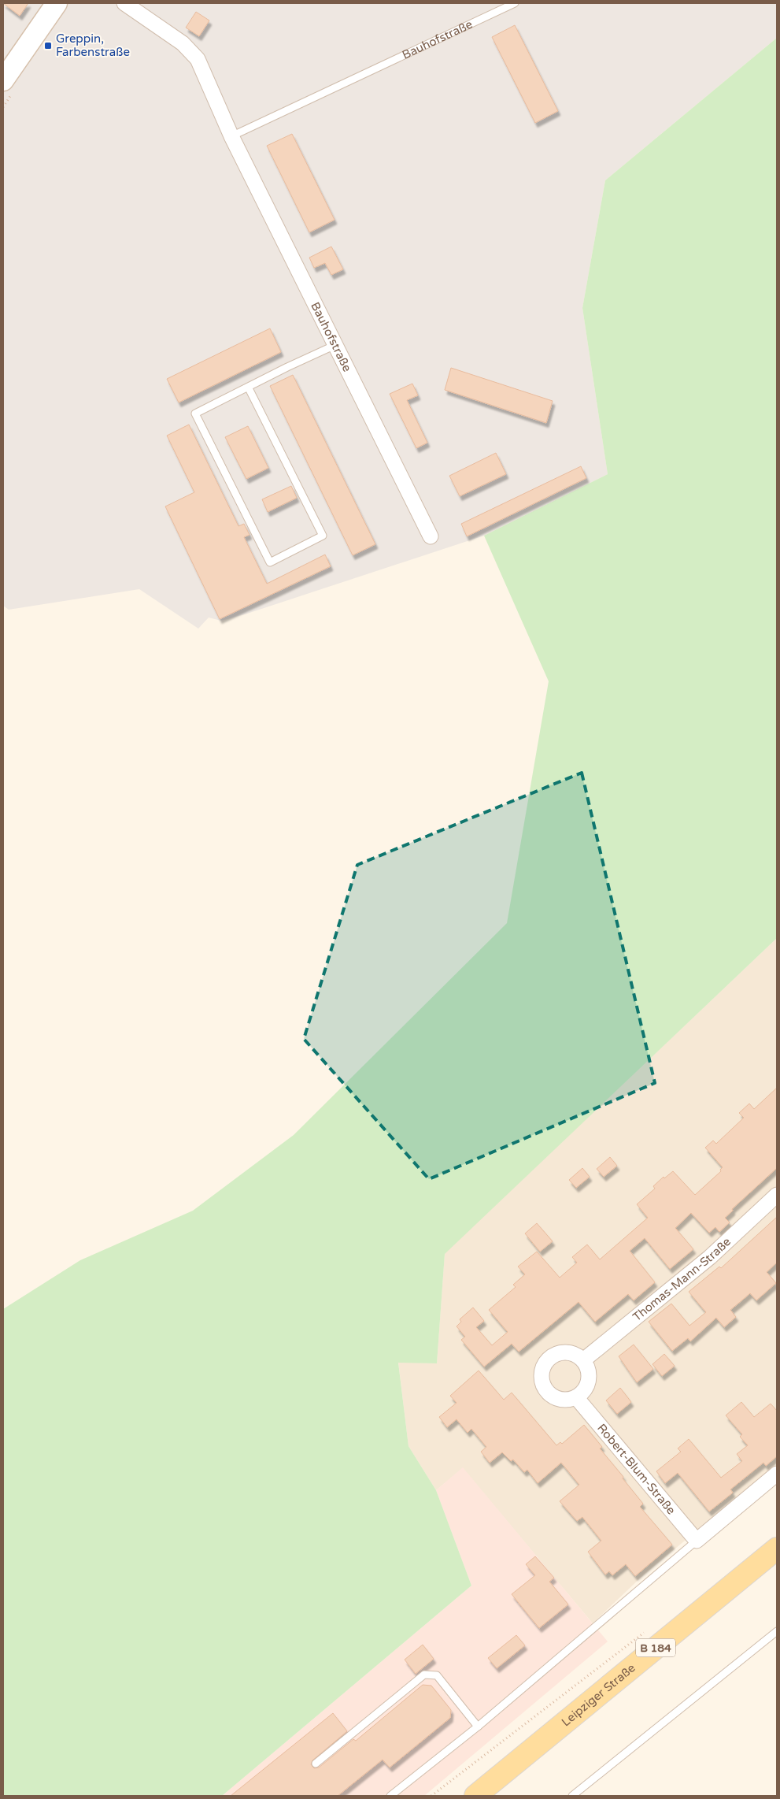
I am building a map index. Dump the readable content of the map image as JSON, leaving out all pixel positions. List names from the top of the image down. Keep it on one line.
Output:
{"streets":{"main road":["B 184","Leipziger Straße"],"street":["Bauhofstraße","Thomas-Mann-Straße","Robert-Blum-Straße"]},"crossings":[["Thomas-Mann-Straße","Robert-Blum-Straße"]],"places":{"transit":["Greppin, Farbenstraße"]}}
